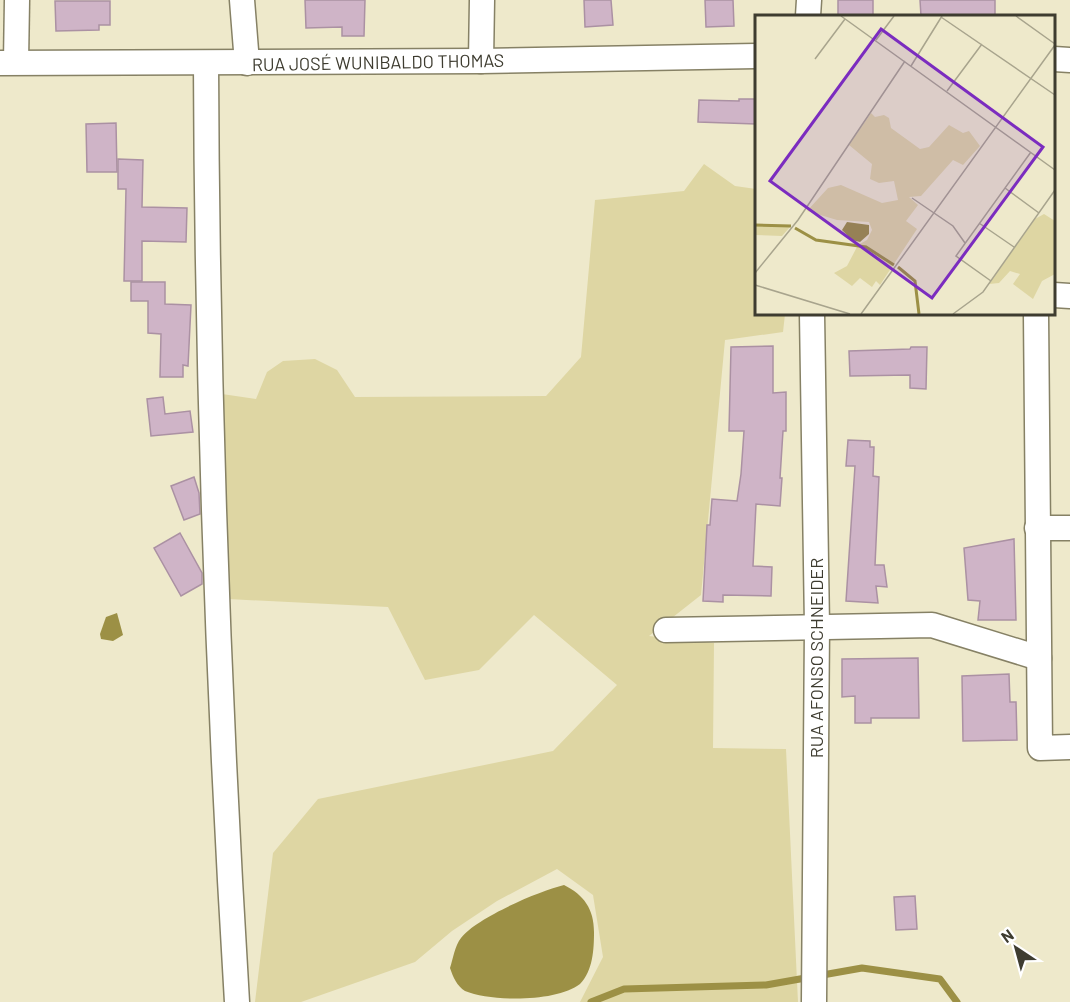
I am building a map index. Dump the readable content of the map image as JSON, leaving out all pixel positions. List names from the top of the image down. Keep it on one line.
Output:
{"streets":{"street":["RUA JOSÉ WUNIBALDO THOMAS","RUA AFONSO SCHNEIDER"]},"north":"top left"}
